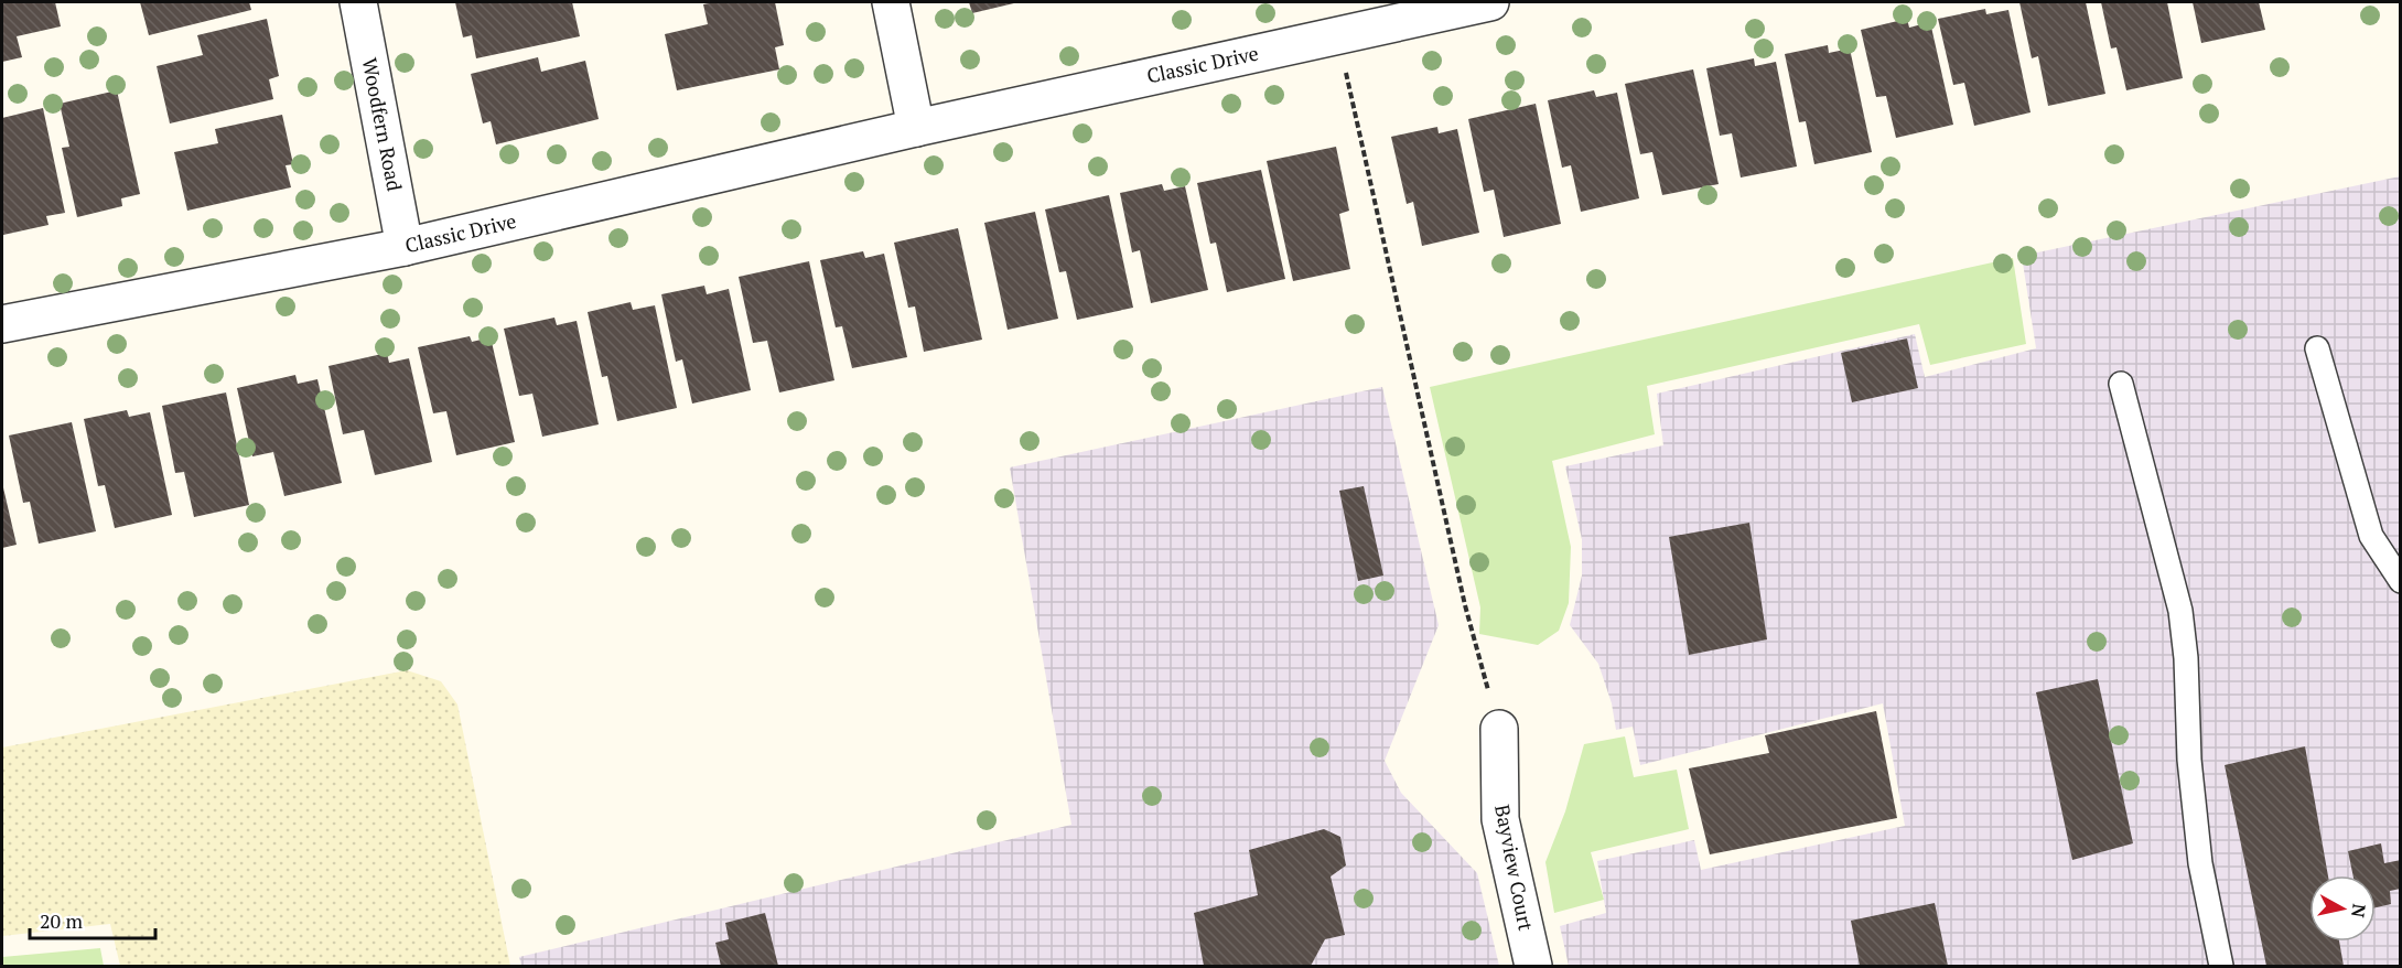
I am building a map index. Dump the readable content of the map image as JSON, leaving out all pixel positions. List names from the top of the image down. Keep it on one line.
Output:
{"streets":{"street":["Classic Drive","Woodfern Road","Bayview Court"]},"crossings":[["Classic Drive","Woodfern Road"]],"scale_bar":"20 m","north":"right"}
